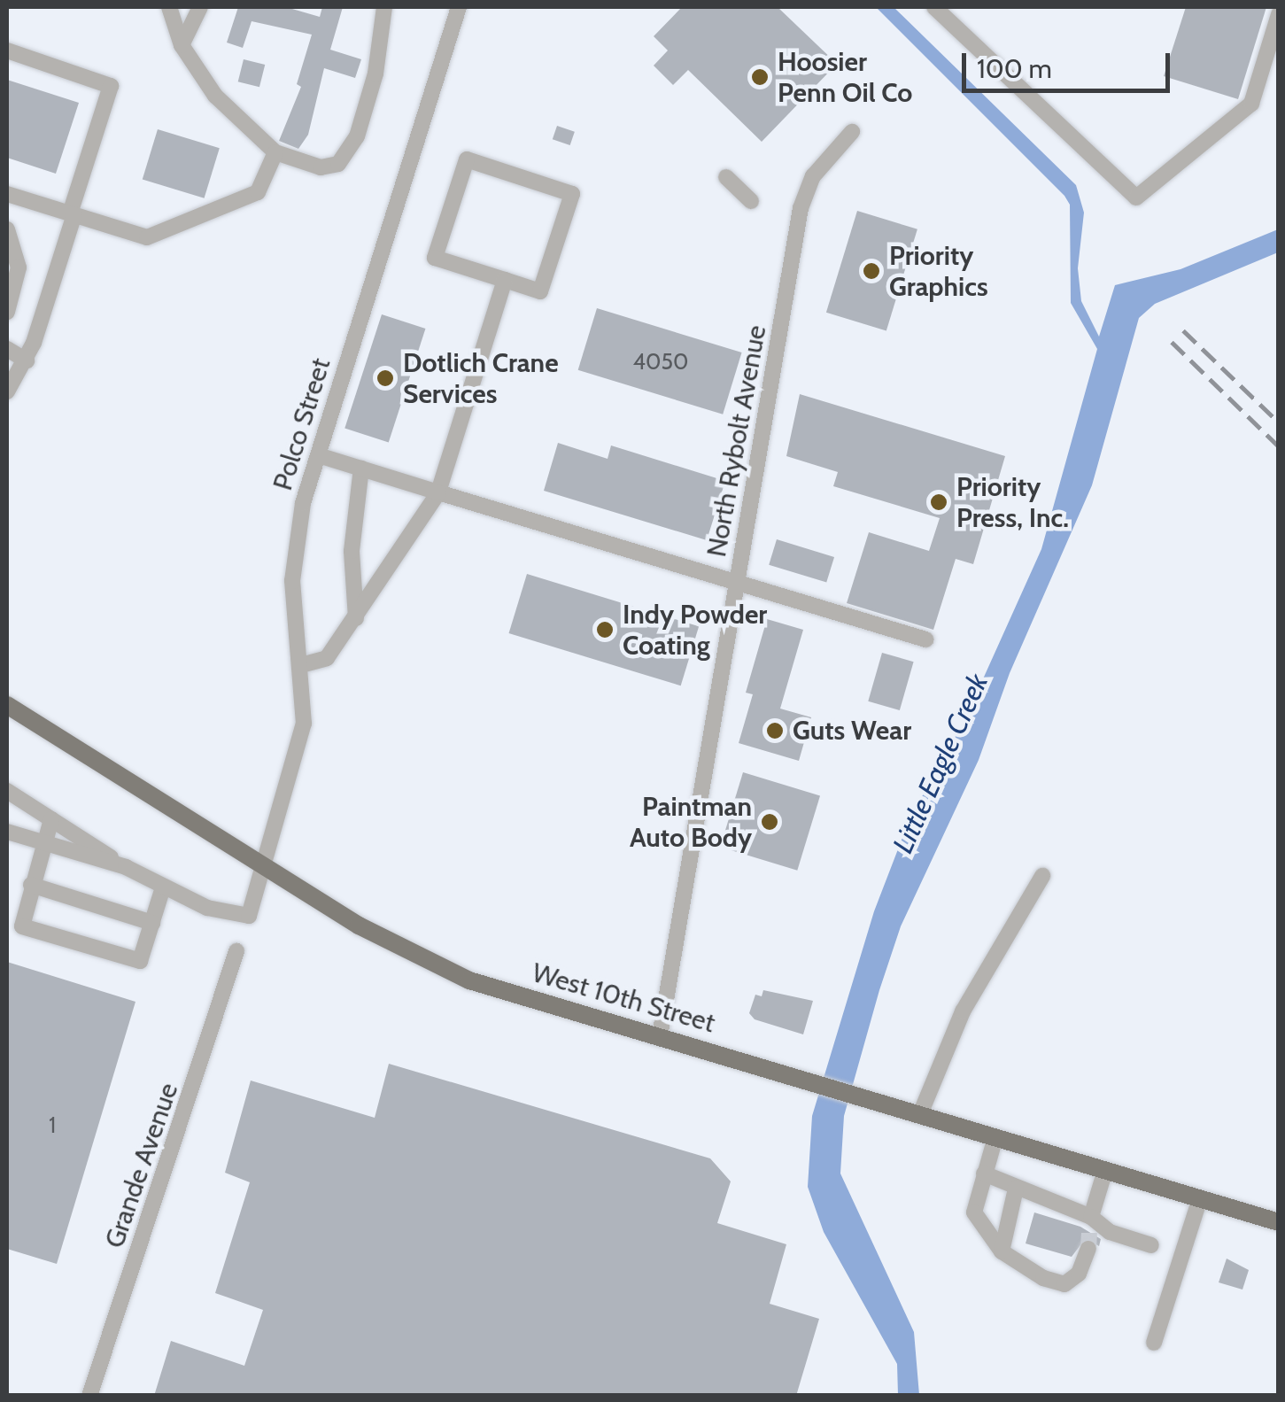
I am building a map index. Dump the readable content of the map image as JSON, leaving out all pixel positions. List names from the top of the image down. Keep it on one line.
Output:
{"streets":{"main road":["West 10th Street"],"street":["Polco Street","North Rybolt Avenue","Grande Avenue"]},"crossings":[["Polco Street","West 10th Street"],["North Rybolt Avenue","West 10th Street"]],"water":["Little Eagle Creek"],"places":["Hoosier Penn Oil Co","Priority Graphics","Dotlich Crane Services","Priority Press, Inc.","Indy Powder Coating","Guts Wear","Paintman Auto Body"],"house_numbers":["4050","1"],"scale_bar":"100 m"}
